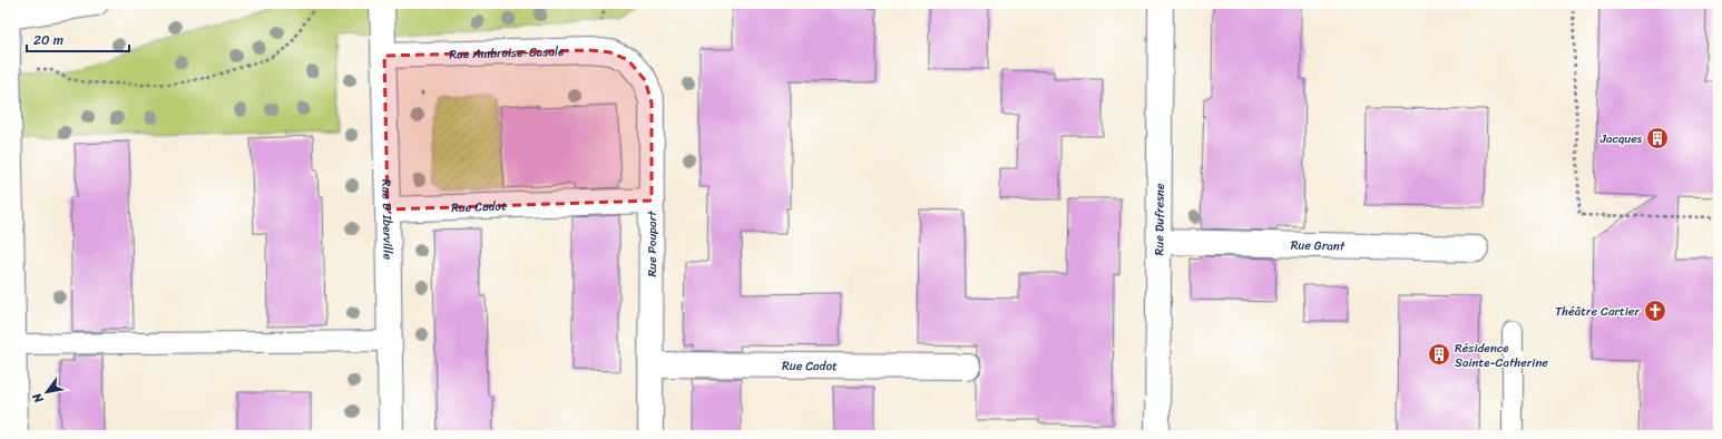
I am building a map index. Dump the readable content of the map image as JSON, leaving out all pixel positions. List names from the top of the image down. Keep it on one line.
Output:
{"streets":{"street":["Rue Ambroise-Casale","Rue Cadot","Rue D'Iberville","Rue Dufresne","Rue Poupart","Rue Grant"]},"crossings":[["Rue Ambroise-Casale","Rue D'Iberville"],["Rue Ambroise-Casale","Rue Poupart"],["Rue Cadot","Rue D'Iberville"],["Rue Cadot","Rue Poupart"],["Rue Dufresne","Rue Grant"]],"places":{"building":["Jacques","Résidence Sainte-Catherine"],"church":["Théâtre Cartier"]},"scale_bar":"20 m","north":"bottom left"}
